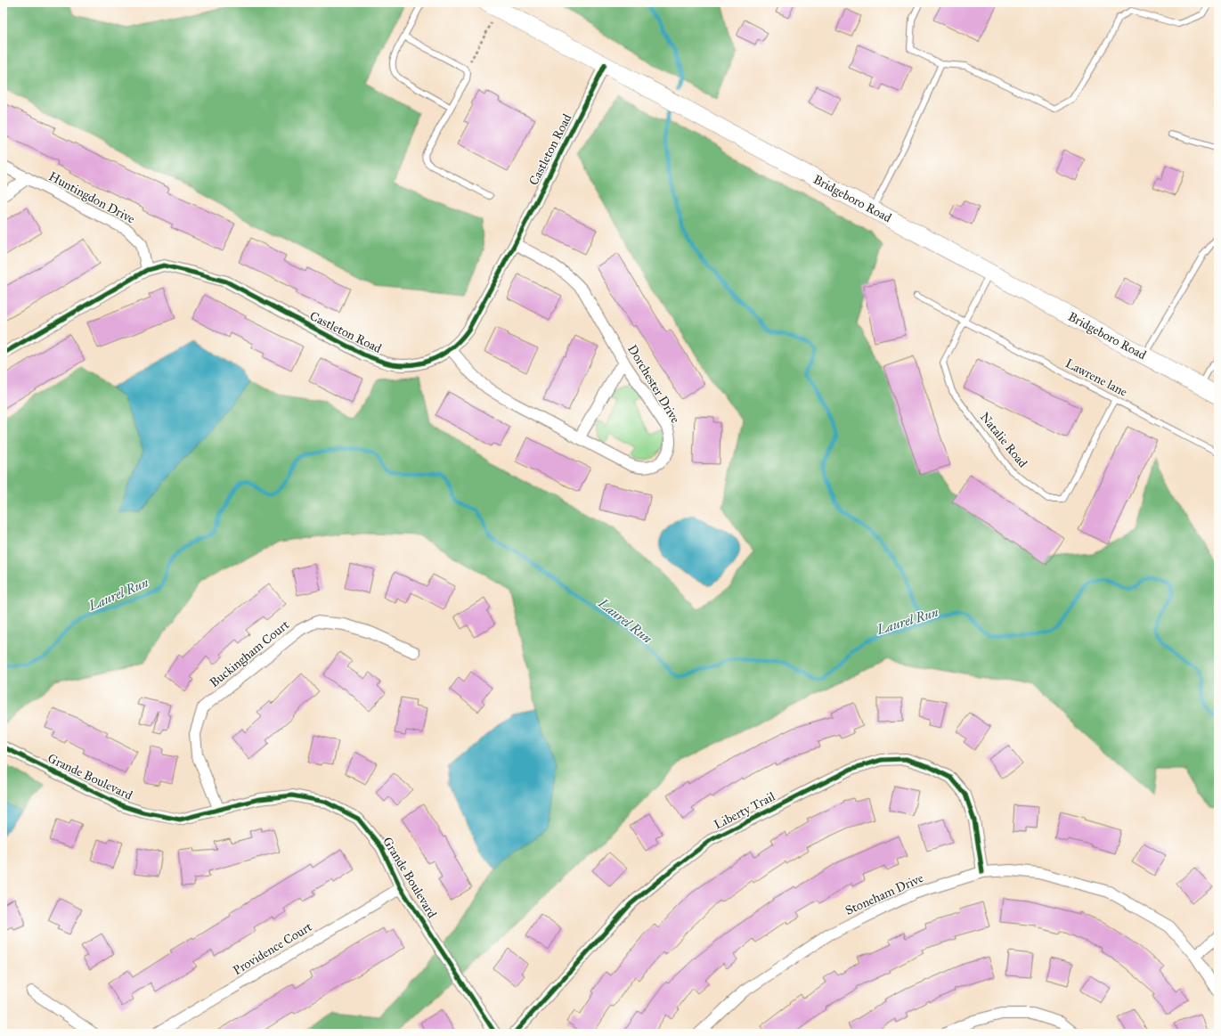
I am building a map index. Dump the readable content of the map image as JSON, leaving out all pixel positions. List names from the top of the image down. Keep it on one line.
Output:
{"streets":{"main road":["Bridgeboro Road"],"street":["Castleton Road","Huntingdon Drive","Dorchester Drive","Buckingham Court","Grande Boulevard","Liberty Trail","Stoneham Drive","Providence Court"],"lane":["Lawrene lane","Natalie Road"]},"crossings":[["Castleton Road","Huntingdon Drive"],["Castleton Road","Bridgeboro Road"],["Castleton Road","Dorchester Drive"],["Bridgeboro Road","Natalie Road"],["Lawrene lane","Natalie Road"],["Buckingham Court","Grande Boulevard"],["Grande Boulevard","Providence Court"],["Liberty Trail","Stoneham Drive"]],"water":["Laurel Run"]}
